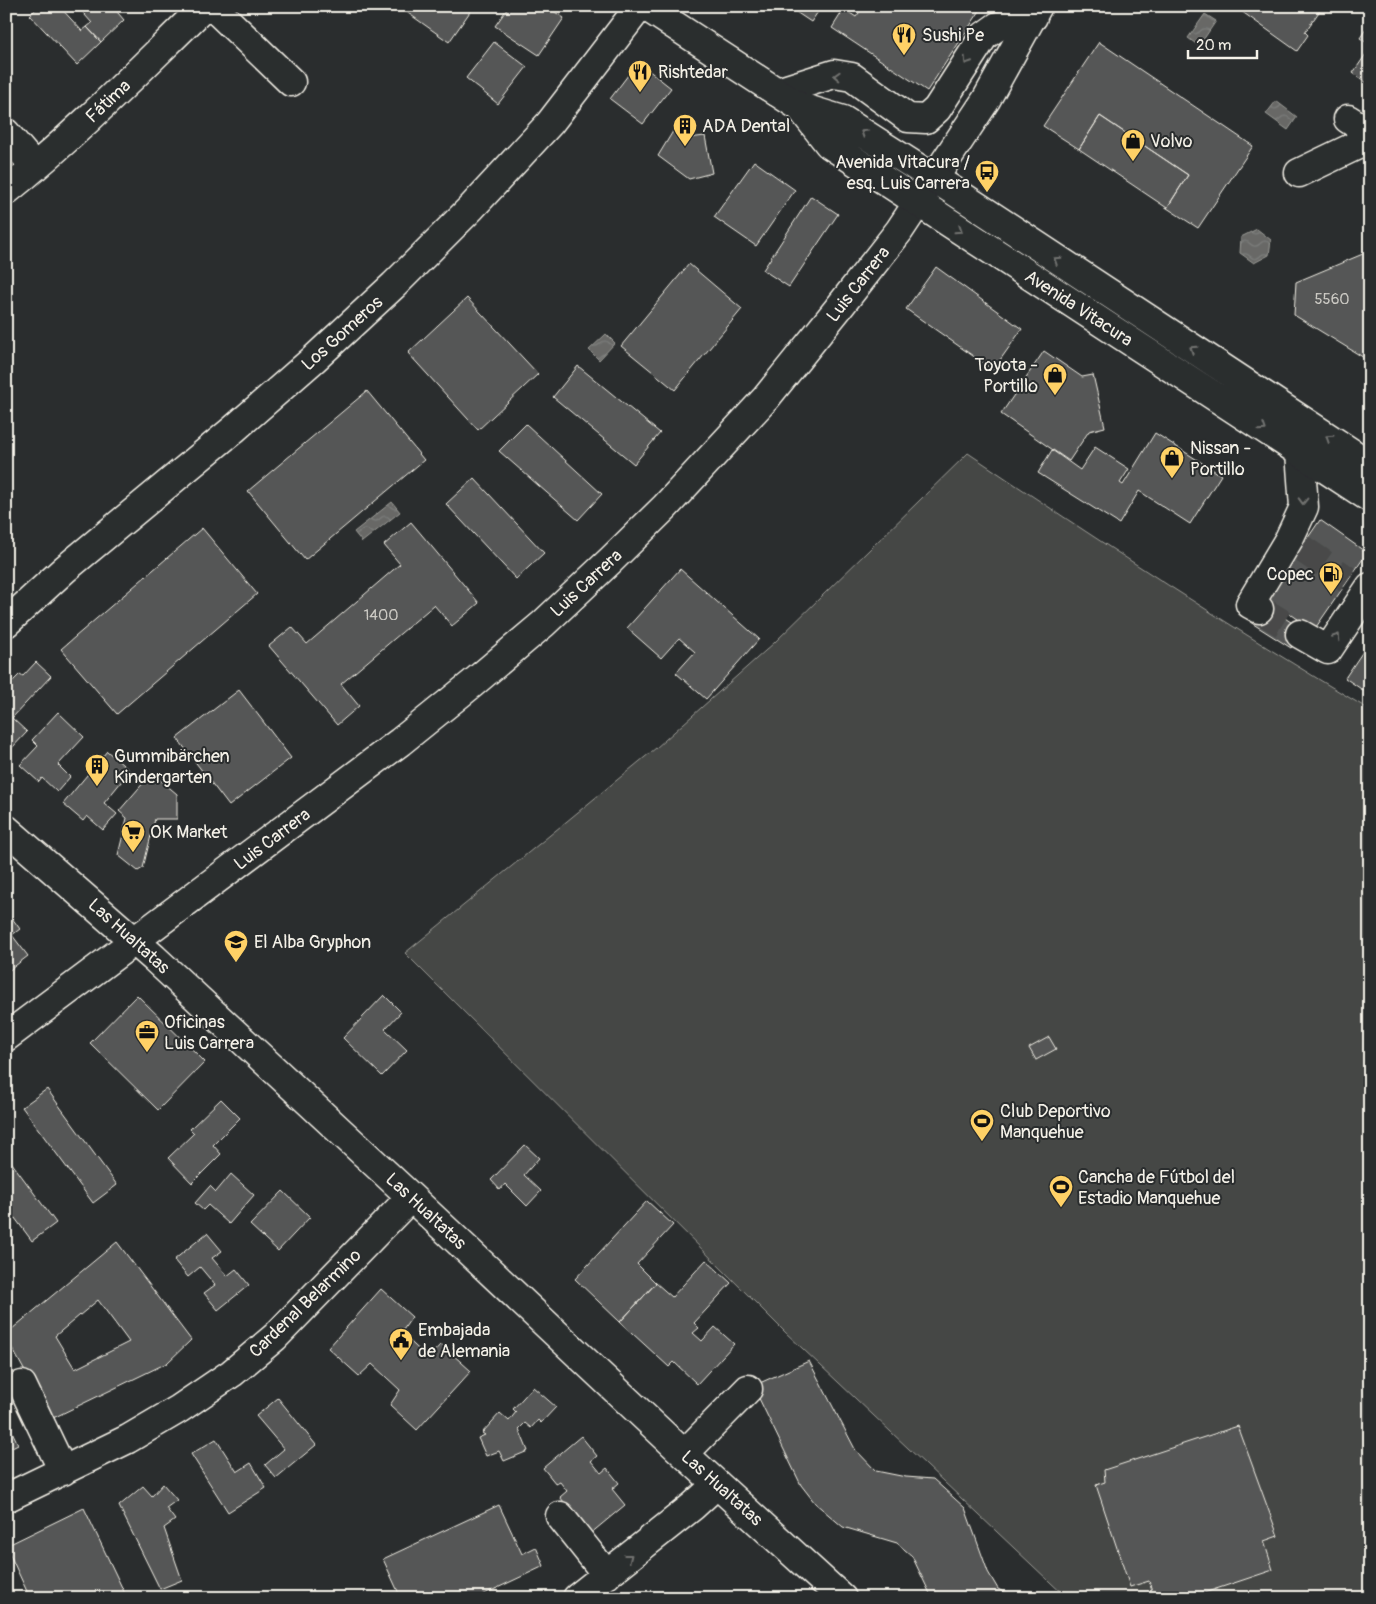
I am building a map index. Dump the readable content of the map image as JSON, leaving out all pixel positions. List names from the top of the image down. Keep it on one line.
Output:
{"streets":{"street":["Fátima","Luis Carrera","Avenida Vitacura","Los Gomeros","Las Hualtatas","Cardenal Belarmino"]},"crossings":[["Luis Carrera","Avenida Vitacura"],["Luis Carrera","Las Hualtatas"],["Las Hualtatas","Cardenal Belarmino"]],"places":{"restaurant":["Sushi Pe","Rishtedar"],"building":["ADA Dental","Gummibärchen Kindergarten"],"shop":["Volvo","Toyota - Portillo","Nissan - Portillo"],"bus stop":["Avenida Vitacura / esq. Luis Carrera"],"fuel station":["Copec"],"supermarket":["OK Market"],"school or university":["El Alba Gryphon"],"office":["Oficinas Luis Carrera"],"sports":["Club Deportivo Manquehue","Cancha de Fútbol del Estadio Manquehue"],"public building":["Embajada de Alemania"]},"house_numbers":["5560","1400"],"scale_bar":"20 m"}
